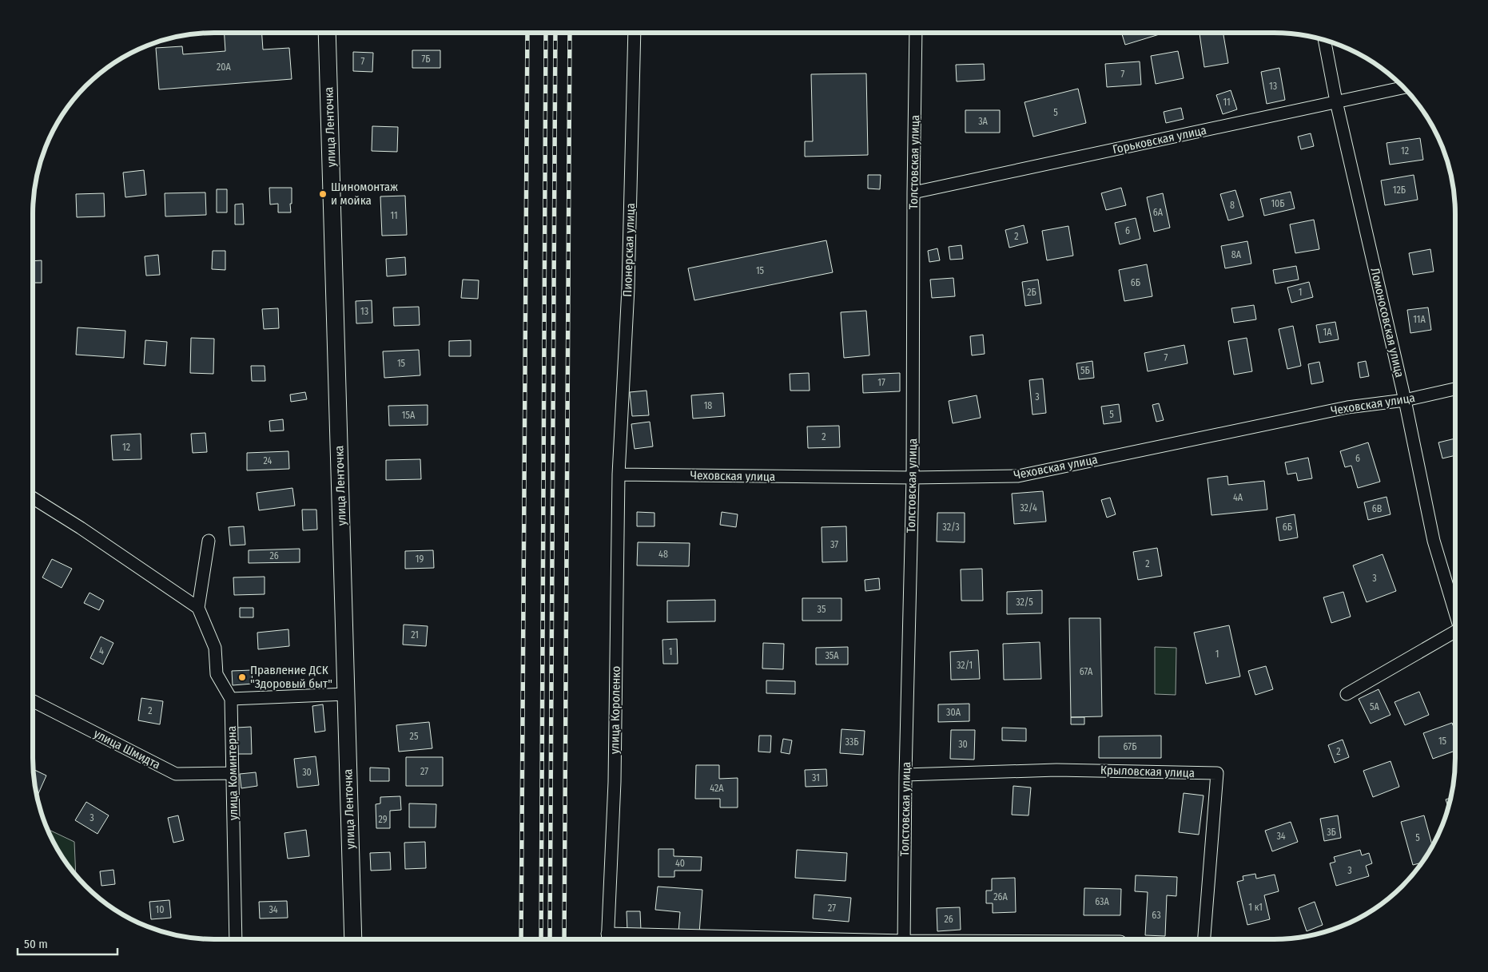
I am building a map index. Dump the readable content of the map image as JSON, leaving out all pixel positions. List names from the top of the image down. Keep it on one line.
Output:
{"streets":{"main road":["улица Ленточка"],"street":["Горьковская улица","Толстовская улица","Пионерская улица","Ломоносовская улица","Чеховская улица","улица Короленко","улица Шмидта","Крыловская улица","улица Коминтерна"]},"crossings":[["Горьковская улица","Толстовская улица"],["Горьковская улица","Ломоносовская улица"],["Толстовская улица","Чеховская улица"],["Толстовская улица","Крыловская улица"],["Пионерская улица","Чеховская улица"],["Пионерская улица","улица Короленко"],["Ломоносовская улица","Чеховская улица"],["Чеховская улица","улица Короленко"],["улица Шмидта","улица Коминтерна"]],"places":["Шиномонтаж и мойка","Правление ДСК \"Здоровый быт\""],"house_numbers":["7Б","7","20А","7","13","11","5","3А","12","12Б","10Б","8","6А","11","6","2","8А","15","6Б","2Б","1","13","11А","1А","7","15","5Б","17","3","18","5","15А","2","12","6","24","4А","32/4","6В","32/3","6Б","37","48","26","19","2","3","32/5","35","21","4","1","1","35А","32/1","67А","5А","2","30А","25","15","33Б","30","67Б","2","27","30","31","42А","3","29","3Б","34","5","40","3","26А","63А","1 к1","27","10","34","63","26"],"scale_bar":"50 m"}
